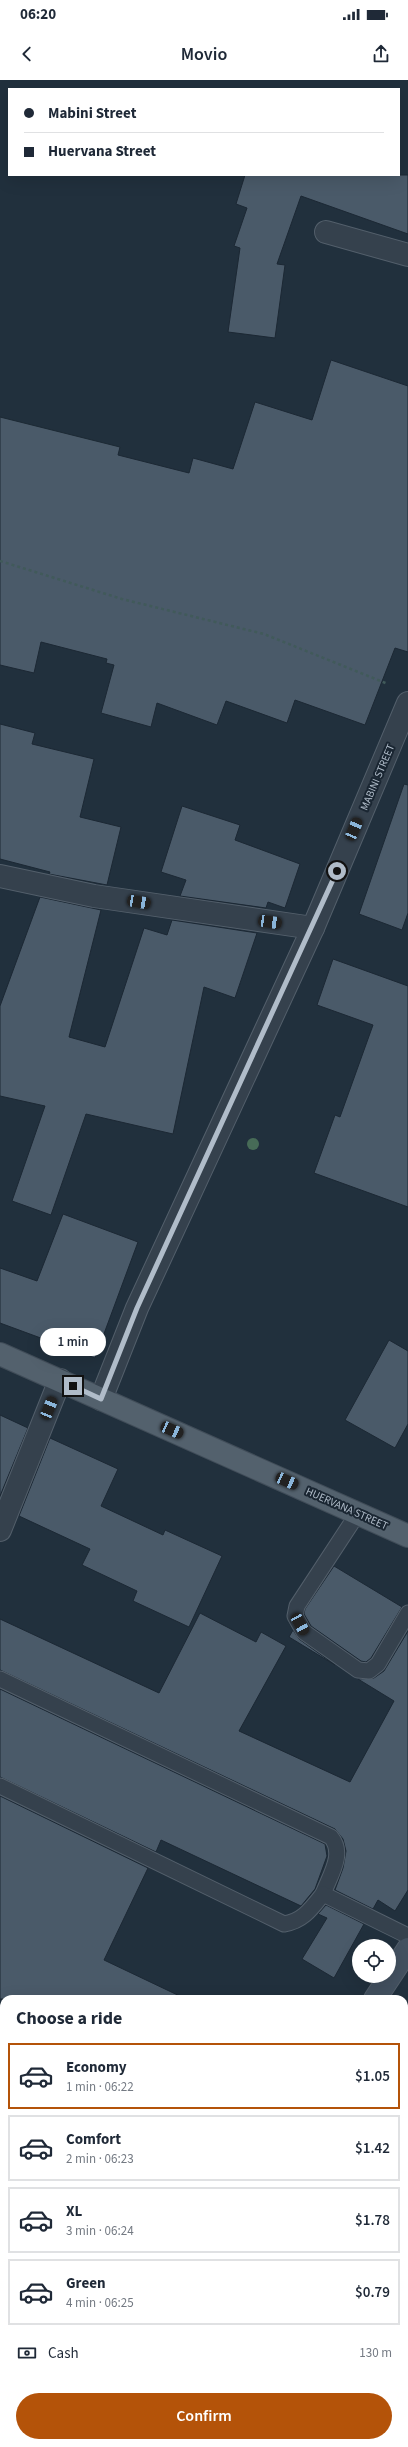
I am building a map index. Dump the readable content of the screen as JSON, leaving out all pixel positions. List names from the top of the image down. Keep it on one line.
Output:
{"streets":{"main road":["HUERVANA STREET"],"street":["MABINI STREET"]},"crossings":[["MABINI STREET","HUERVANA STREET"]],"page":{"status":"06:20","header":"Movio","banner":["Mabini Street","Huervana Street"],"bubble":"1 min","heading":"Choose a ride","list":[{"name":"Economy","note":"1 min · 06:22","value":"$1.05"},{"name":"Comfort","note":"2 min · 06:23","value":"$1.42"},{"name":"XL","note":"3 min · 06:24","value":"$1.78"},{"name":"Green","note":"4 min · 06:25","value":"$0.79"}],"pay":["Cash","130 m"],"buttons":"Confirm"}}
